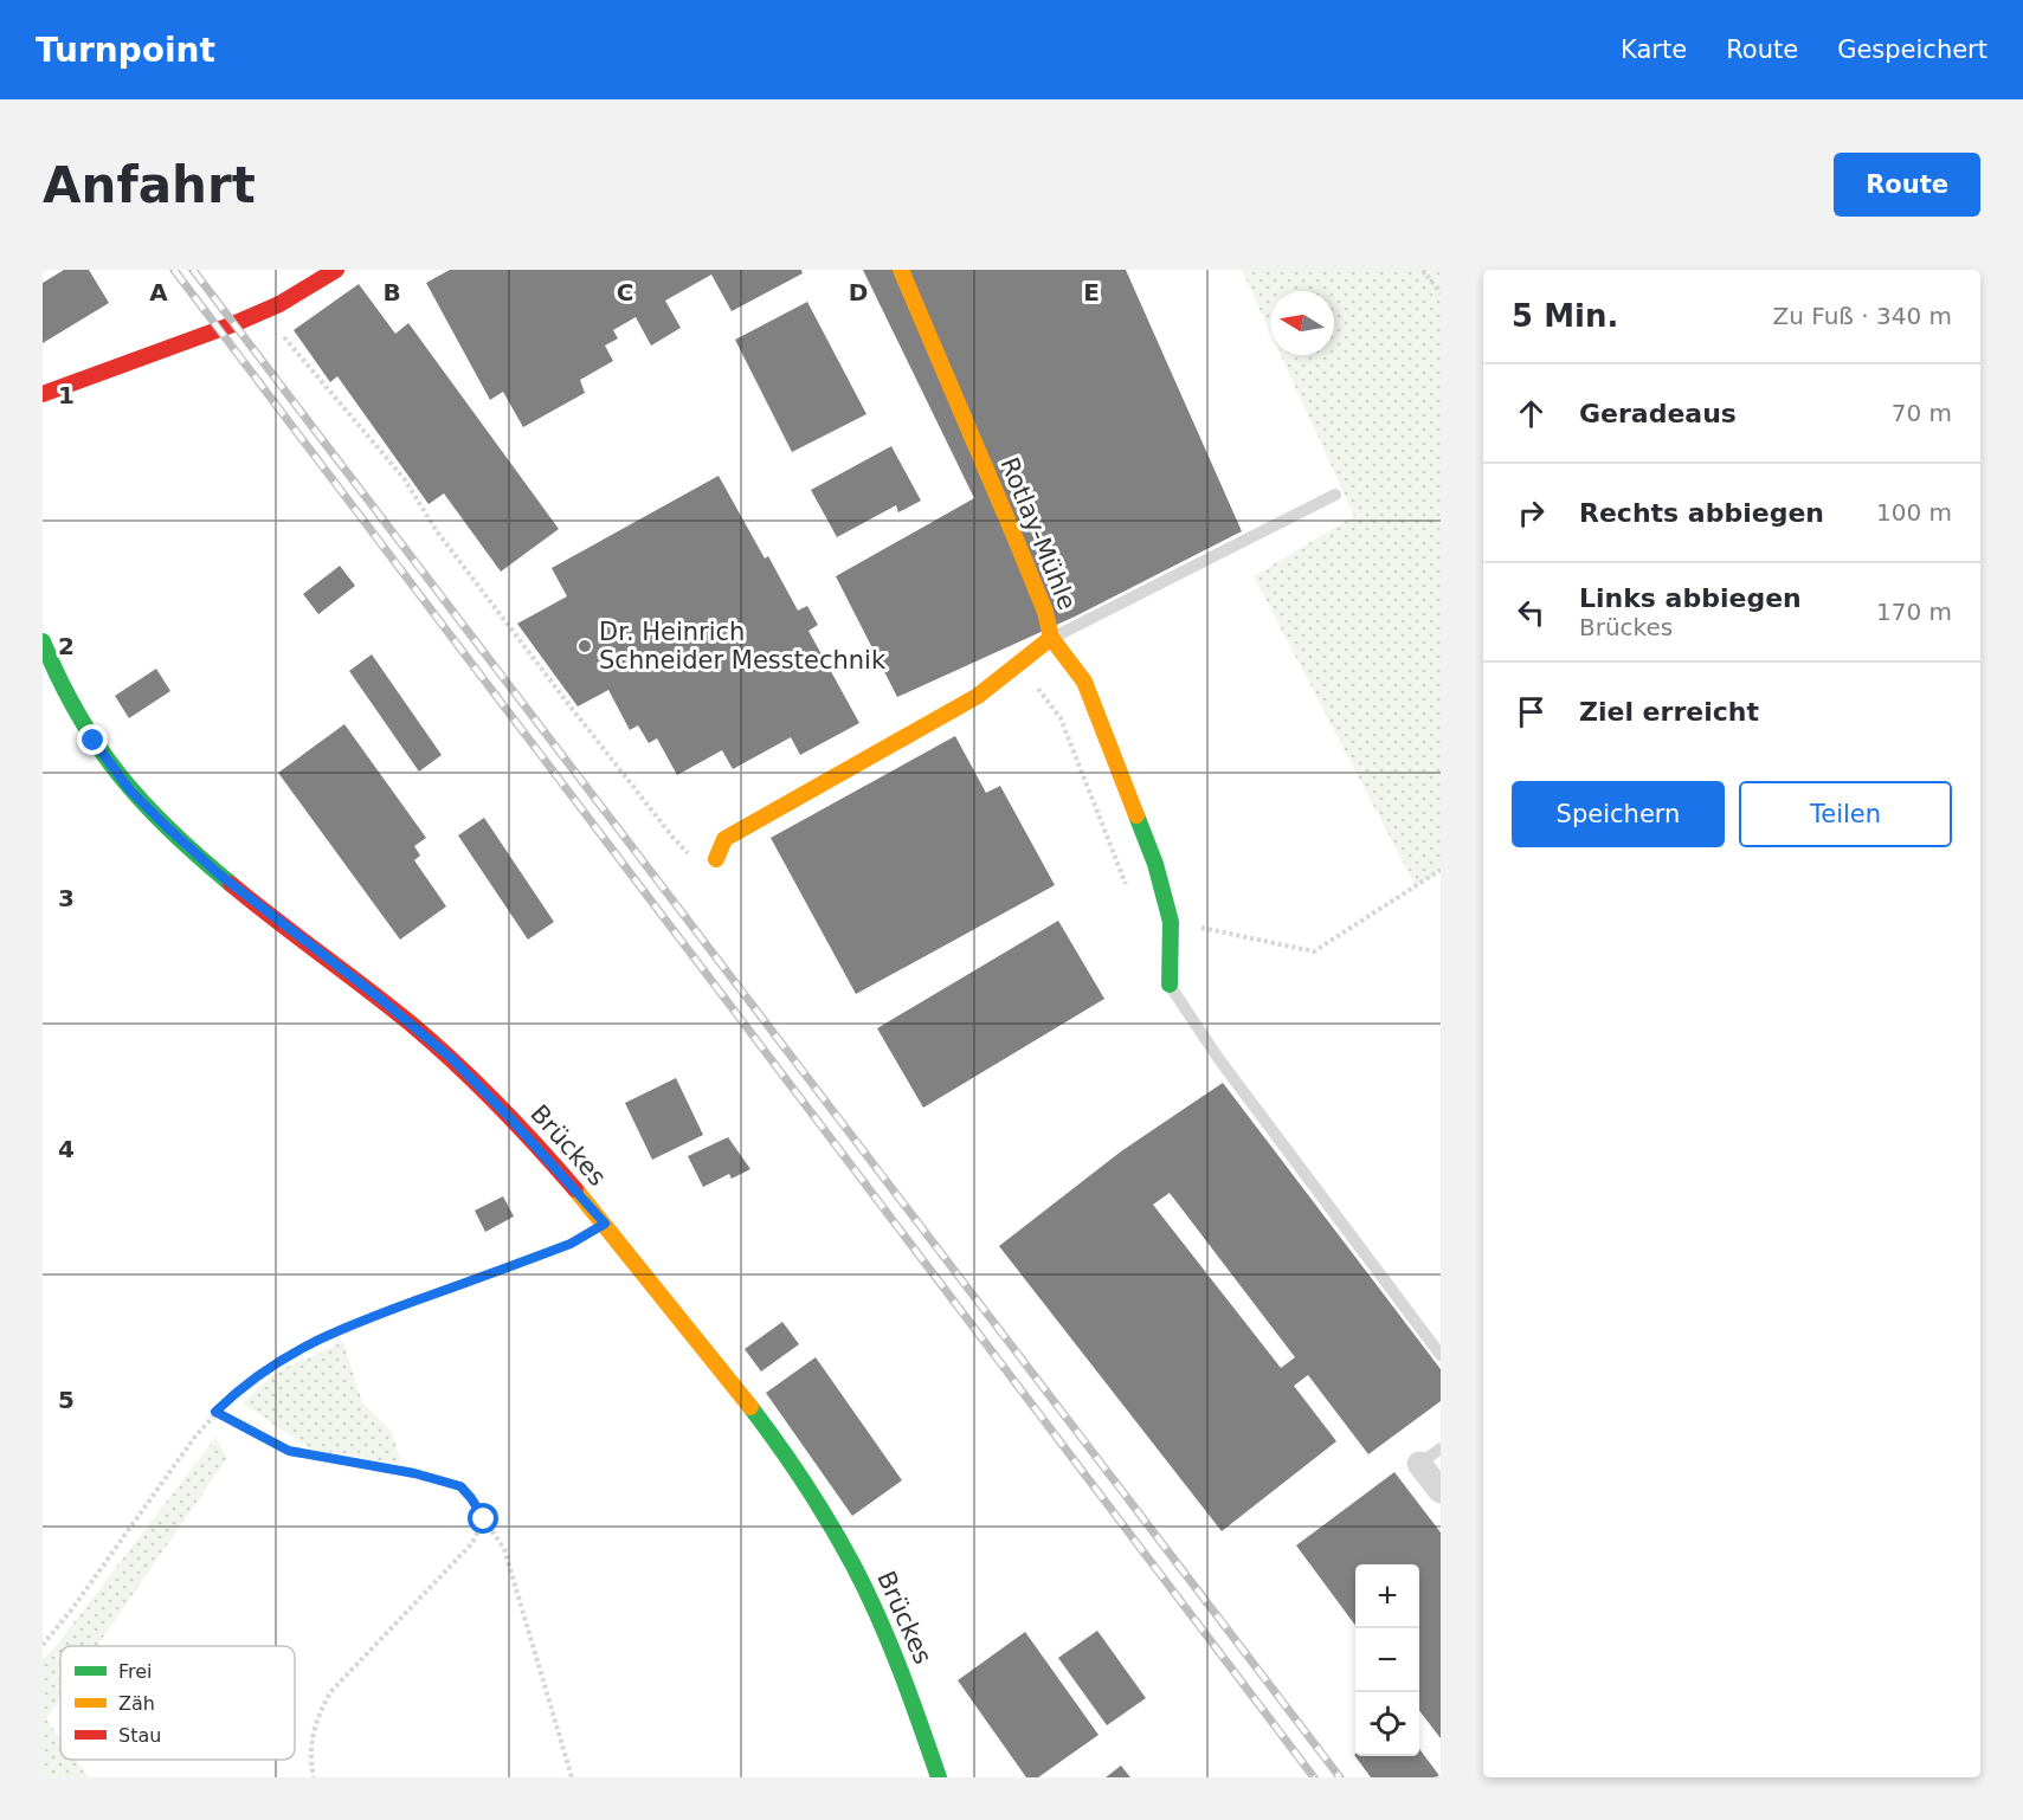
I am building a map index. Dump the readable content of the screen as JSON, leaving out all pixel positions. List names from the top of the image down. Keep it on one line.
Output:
{"streets":{"street":["Rotlay-Mühle","Brückes"]},"places":["Dr. Heinrich Schneider Messtechnik"],"legend":["Frei","Zäh","Stau"],"north":"left","page":{"header":"Turnpoint","nav":["Karte","Route","Gespeichert"],"buttons":["Route",["Speichern","Teilen"]],"title":"Anfahrt","heading":["5 Min.","Zu Fuß · 340 m"],"list":[["Geradeaus","70 m"],["Rechts abbiegen","100 m"],["Links abbiegen","Brückes","170 m"],"Ziel erreicht"],"map_buttons":["+","−"]},"grid":{"columns":["A","B","C","D","E"],"rows":["1","2","3","4","5"]}}
